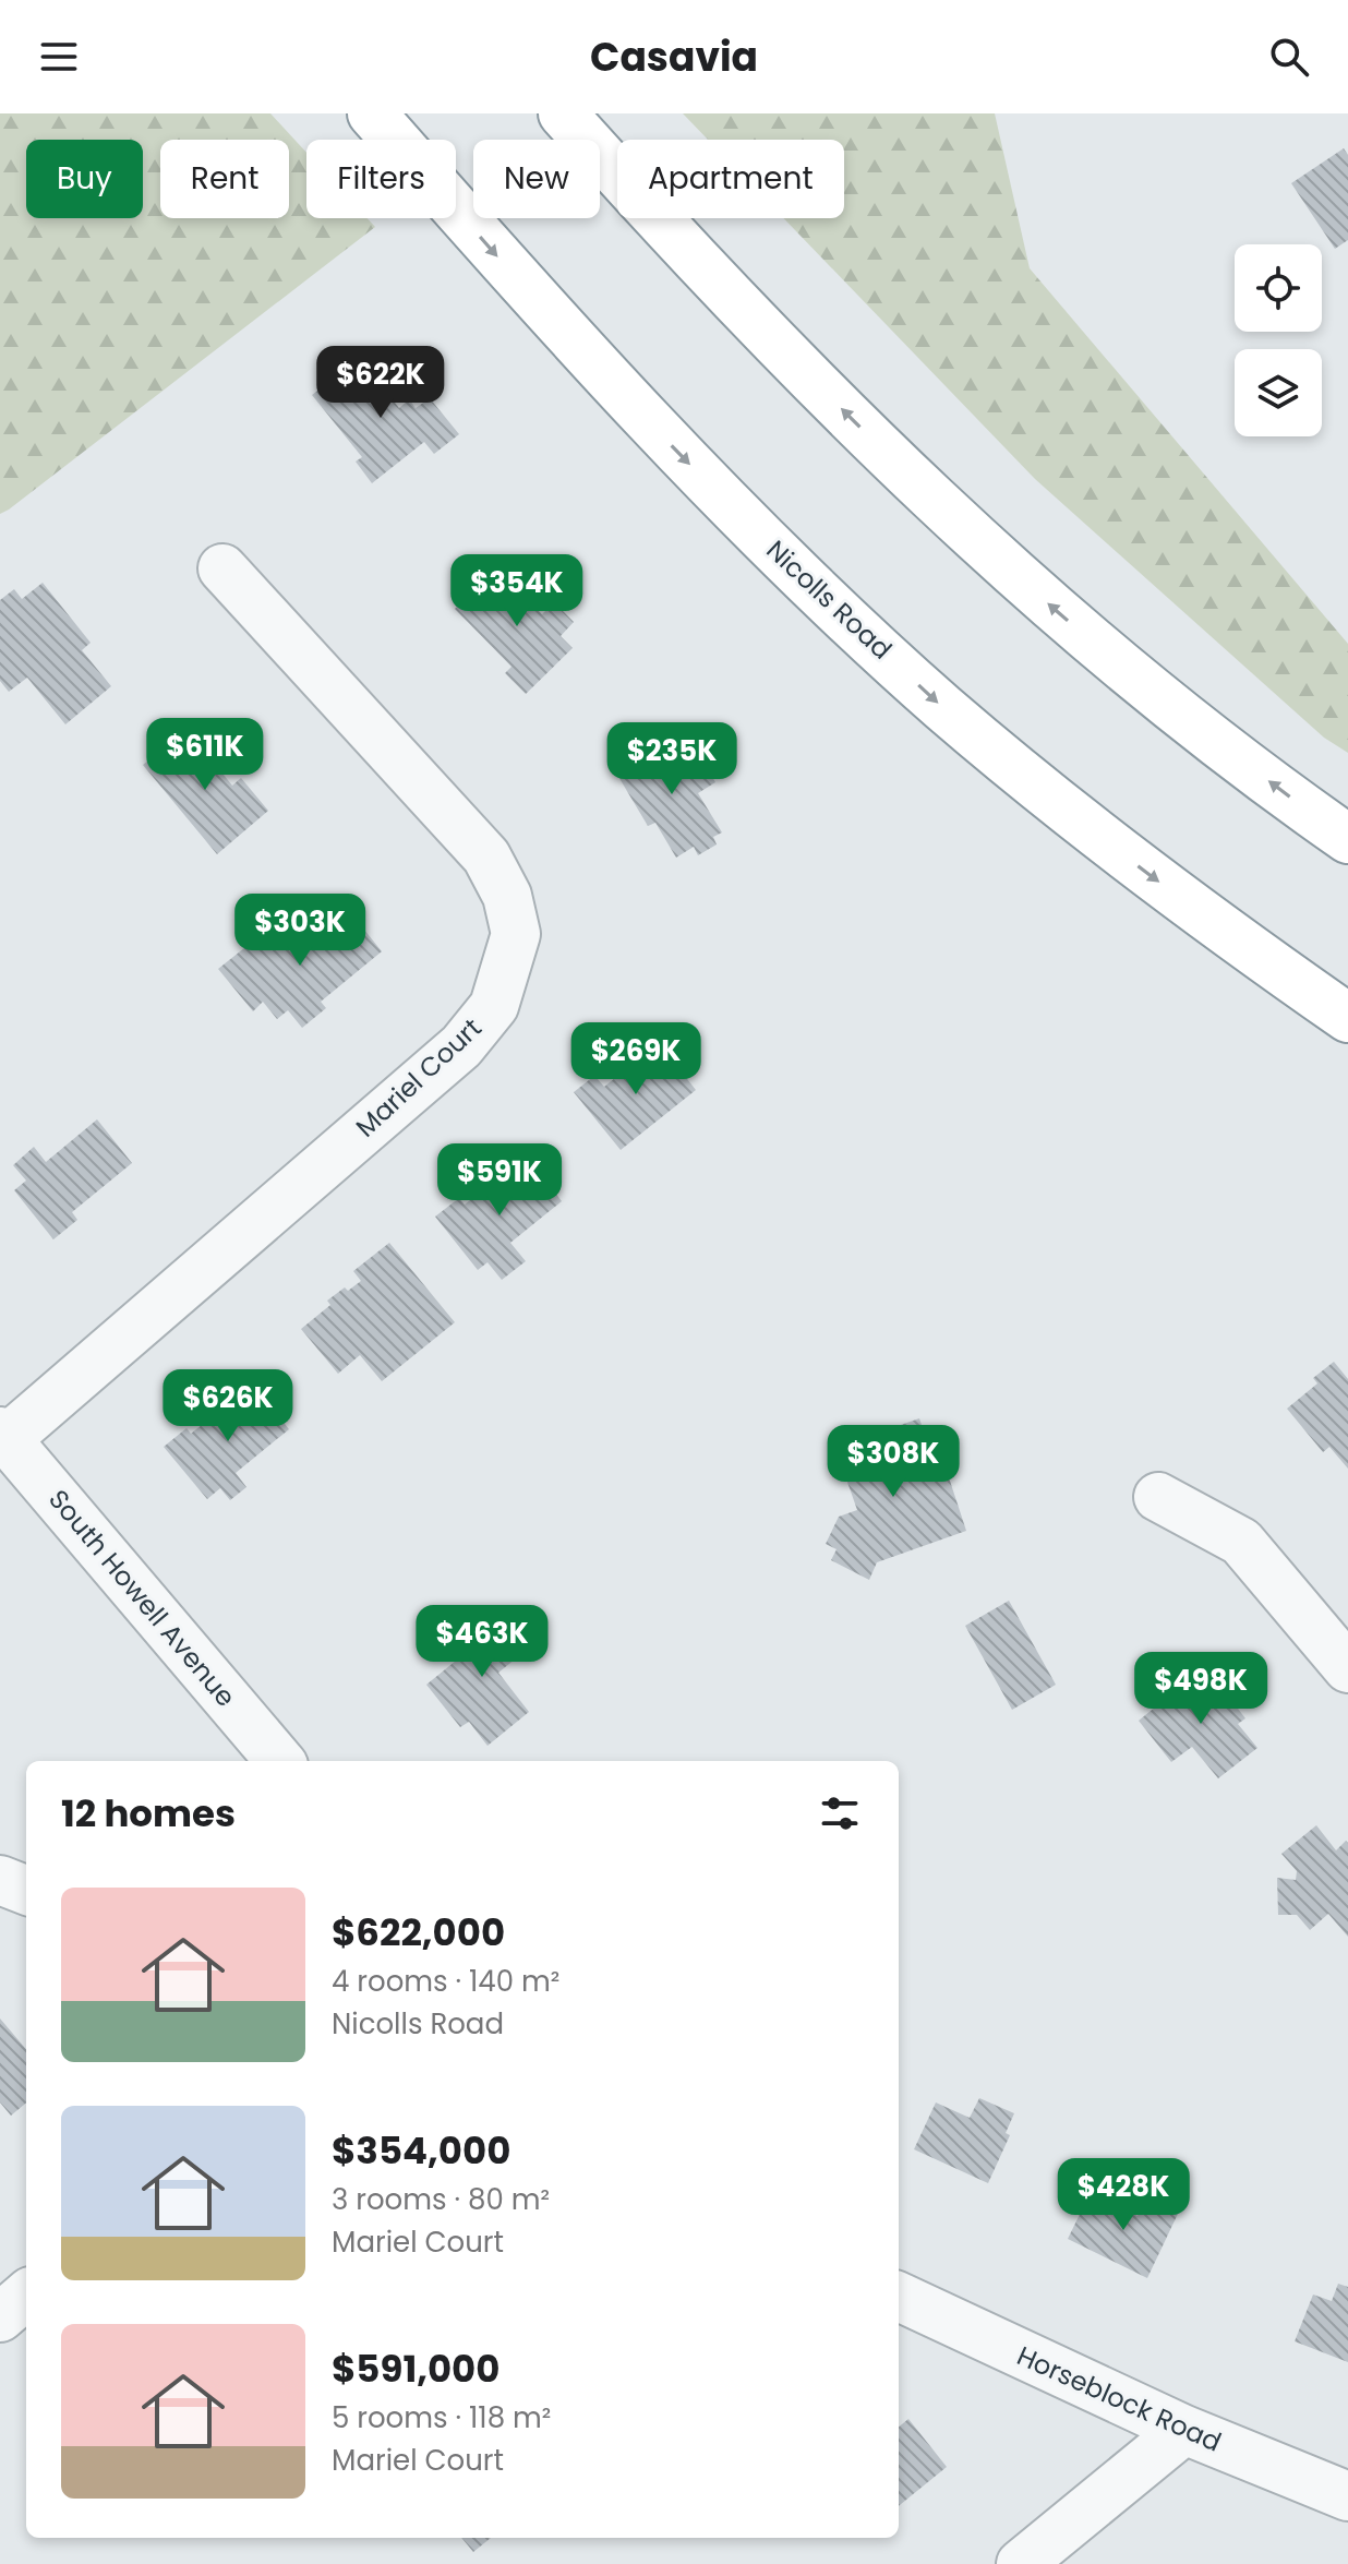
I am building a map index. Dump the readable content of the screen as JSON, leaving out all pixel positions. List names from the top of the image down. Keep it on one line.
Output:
{"streets":{"highway":["Nicolls Road"],"street":["Mariel Court","South Howell Avenue","Horseblock Road"]},"crossings":[["Mariel Court","South Howell Avenue"]],"page":{"header":"Casavia","chip":["Buy","Rent","Filters","New","Apartment"],"price":["$622K","$354K","$611K","$235K","$303K","$269K","$591K","$626K","$308K","$463K","$498K","$428K"],"heading":"12 homes","list":[{"name":"$622,000","note":"4 rooms · 140 m² · Nicolls Road"},{"name":"$354,000","note":"3 rooms · 80 m² · Mariel Court"},{"name":"$591,000","note":"5 rooms · 118 m² · Mariel Court"}]}}
